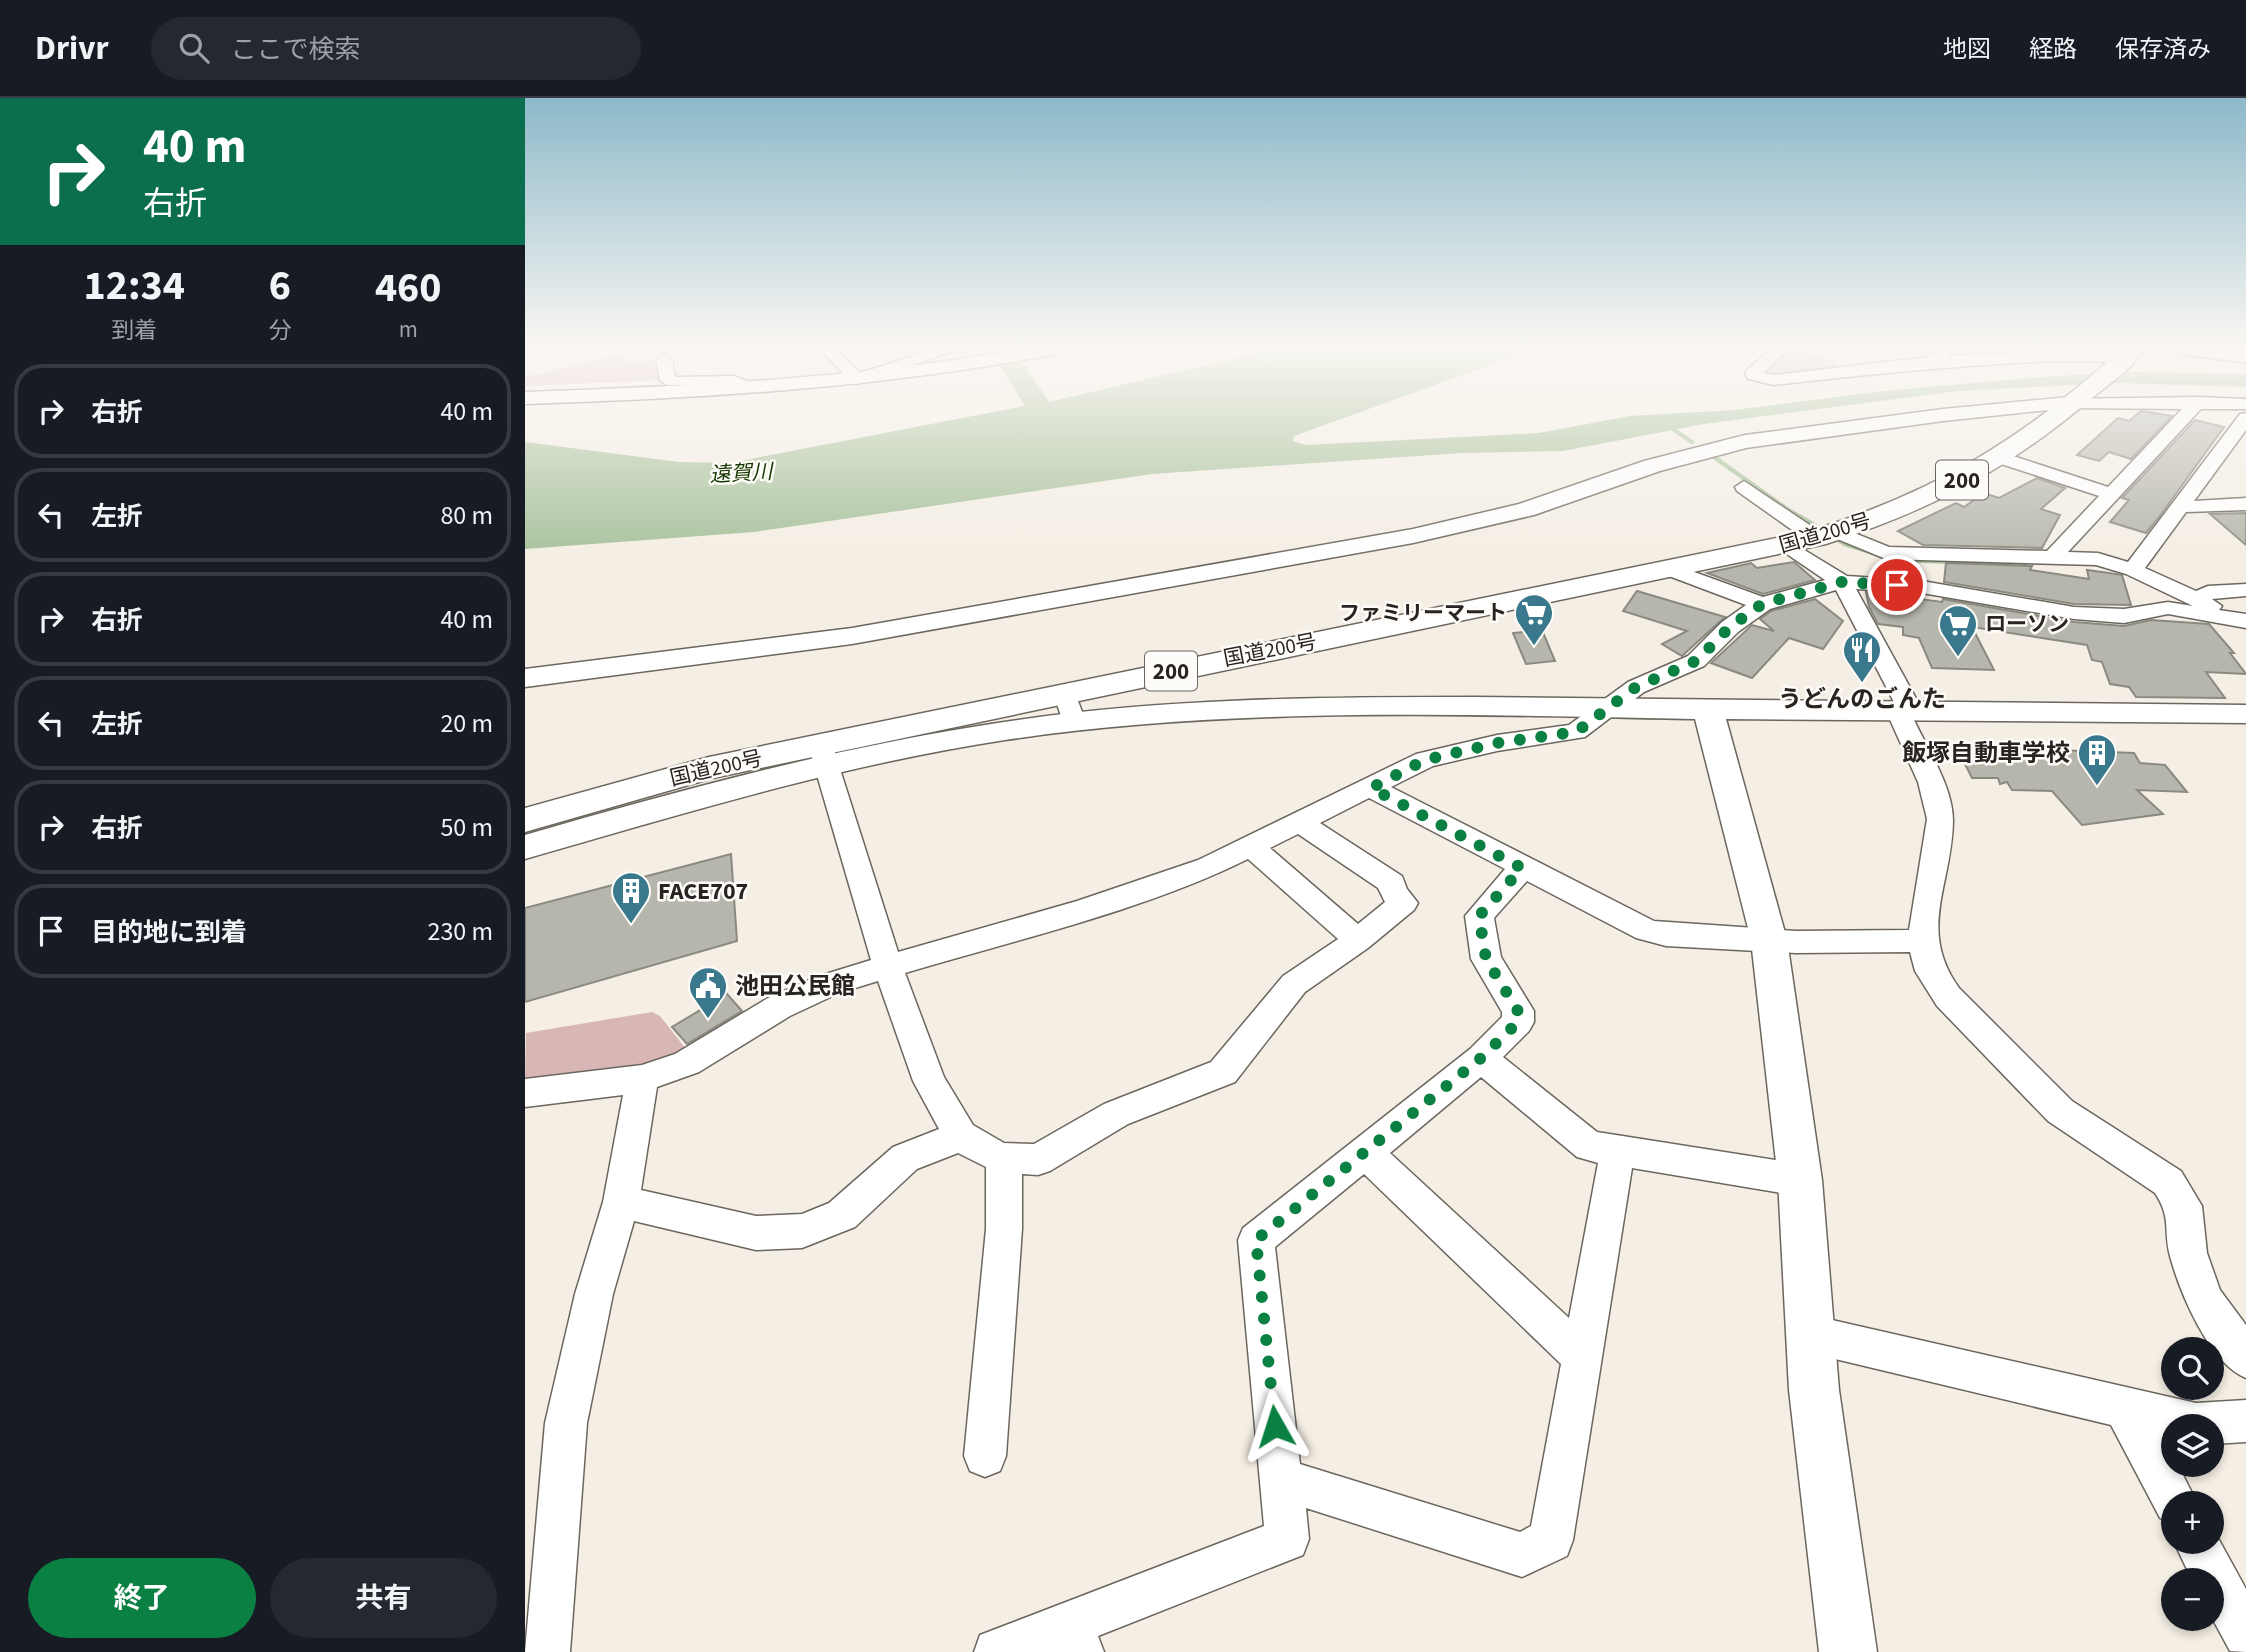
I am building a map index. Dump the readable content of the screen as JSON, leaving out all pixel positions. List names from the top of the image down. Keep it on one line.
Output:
{"streets":{"highway":["200","国道200号"]},"water":["遠賀川"],"places":{"supermarket":["ファミリーマート","ローソン"],"restaurant":["うどんのごんた"],"building":["飯塚自動車学校","FACE707"],"public building":["池田公民館"]},"page":{"header":"Drivr","search":"ここで検索","nav":["地図","経路","保存済み"],"turn":["40 m","右折"],"eta":["12:34","到着","6","分","460","m"],"list":[{"name":"右折","value":"40 m"},{"name":"左折","value":"80 m"},{"name":"右折","value":"40 m"},{"name":"左折","value":"20 m"},{"name":"右折","value":"50 m"},{"name":"目的地に到着","value":"230 m"}],"map_buttons":["+","−"],"buttons":["終了","共有"]}}
